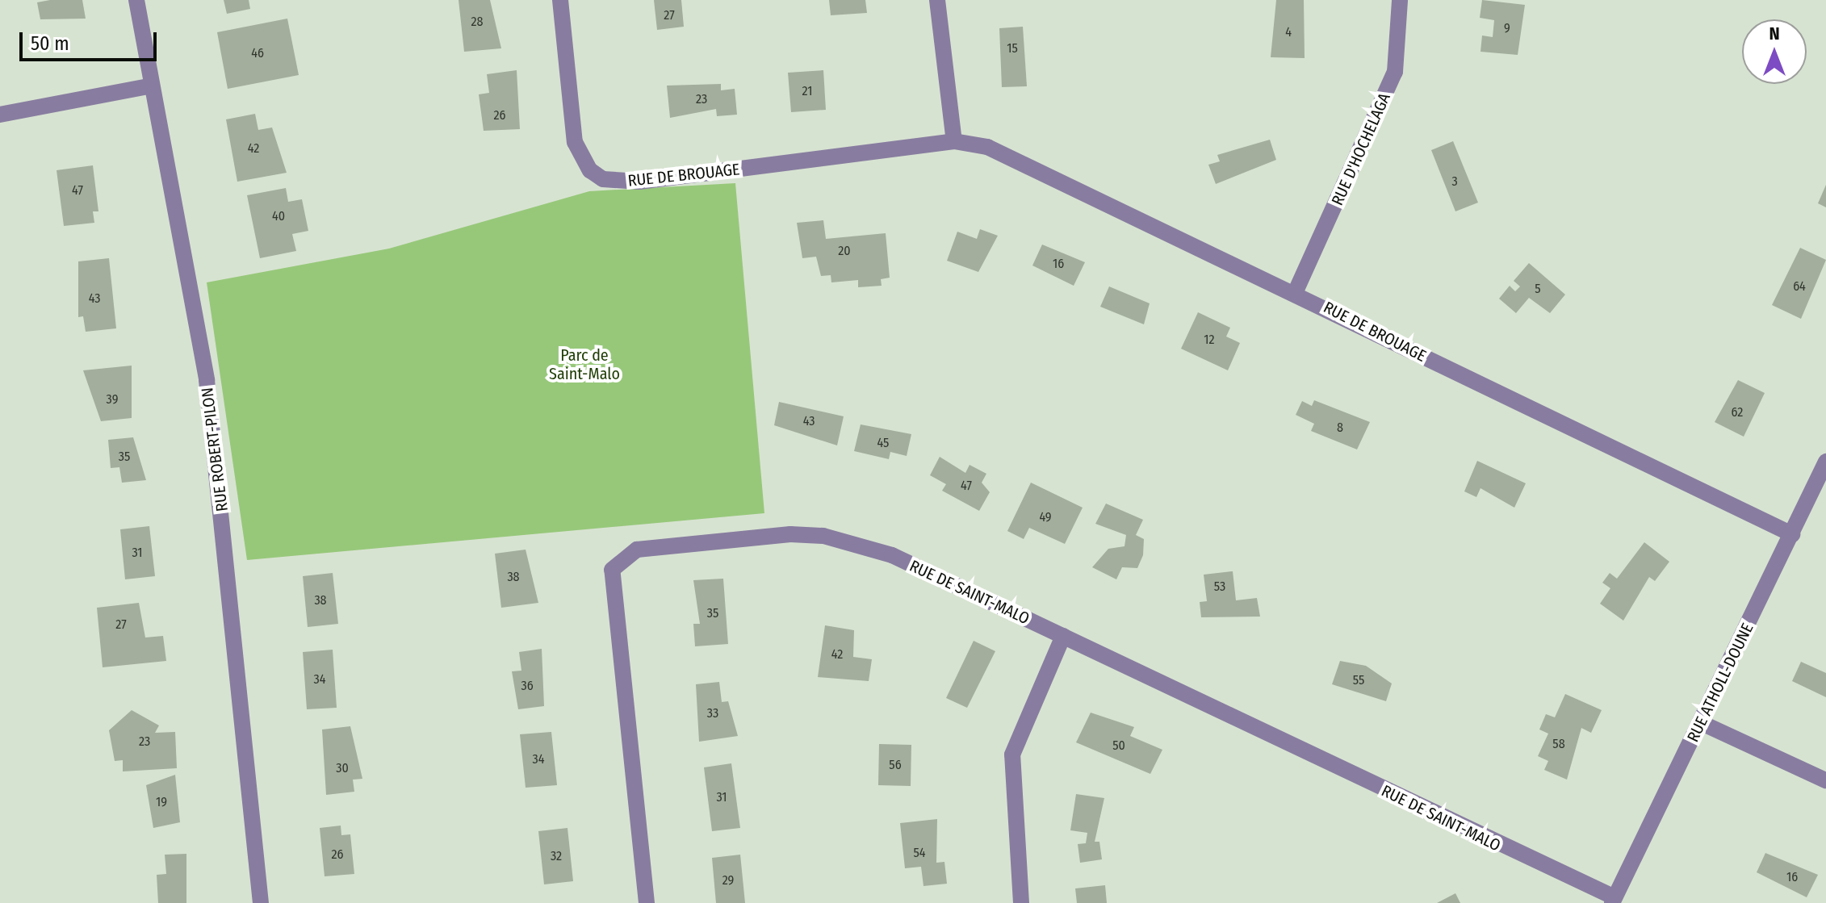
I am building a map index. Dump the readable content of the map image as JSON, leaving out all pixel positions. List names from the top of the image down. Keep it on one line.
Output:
{"streets":{"street":["RUE D'HOCHELAGA","RUE DE BROUAGE","RUE ROBERT-PILON","RUE DE SAINT-MALO","RUE ATHOLL-DOUNE"]},"crossings":[["RUE D'HOCHELAGA","RUE DE BROUAGE"],["RUE DE BROUAGE","RUE ATHOLL-DOUNE"],["RUE DE SAINT-MALO","RUE ATHOLL-DOUNE"]],"parks":["Parc de Saint-Malo"],"house_numbers":["27","28","9","4","15","46","21","23","26","42","3","47","40","20","16","64","5","43","12","39","62","43","8","45","35","47","49","31","38","53","38","35","27","42","34","55","36","33","23","58","50","34","56","30","31","19","54","26","32","16","29"],"scale_bar":"50 m","north":"top"}
